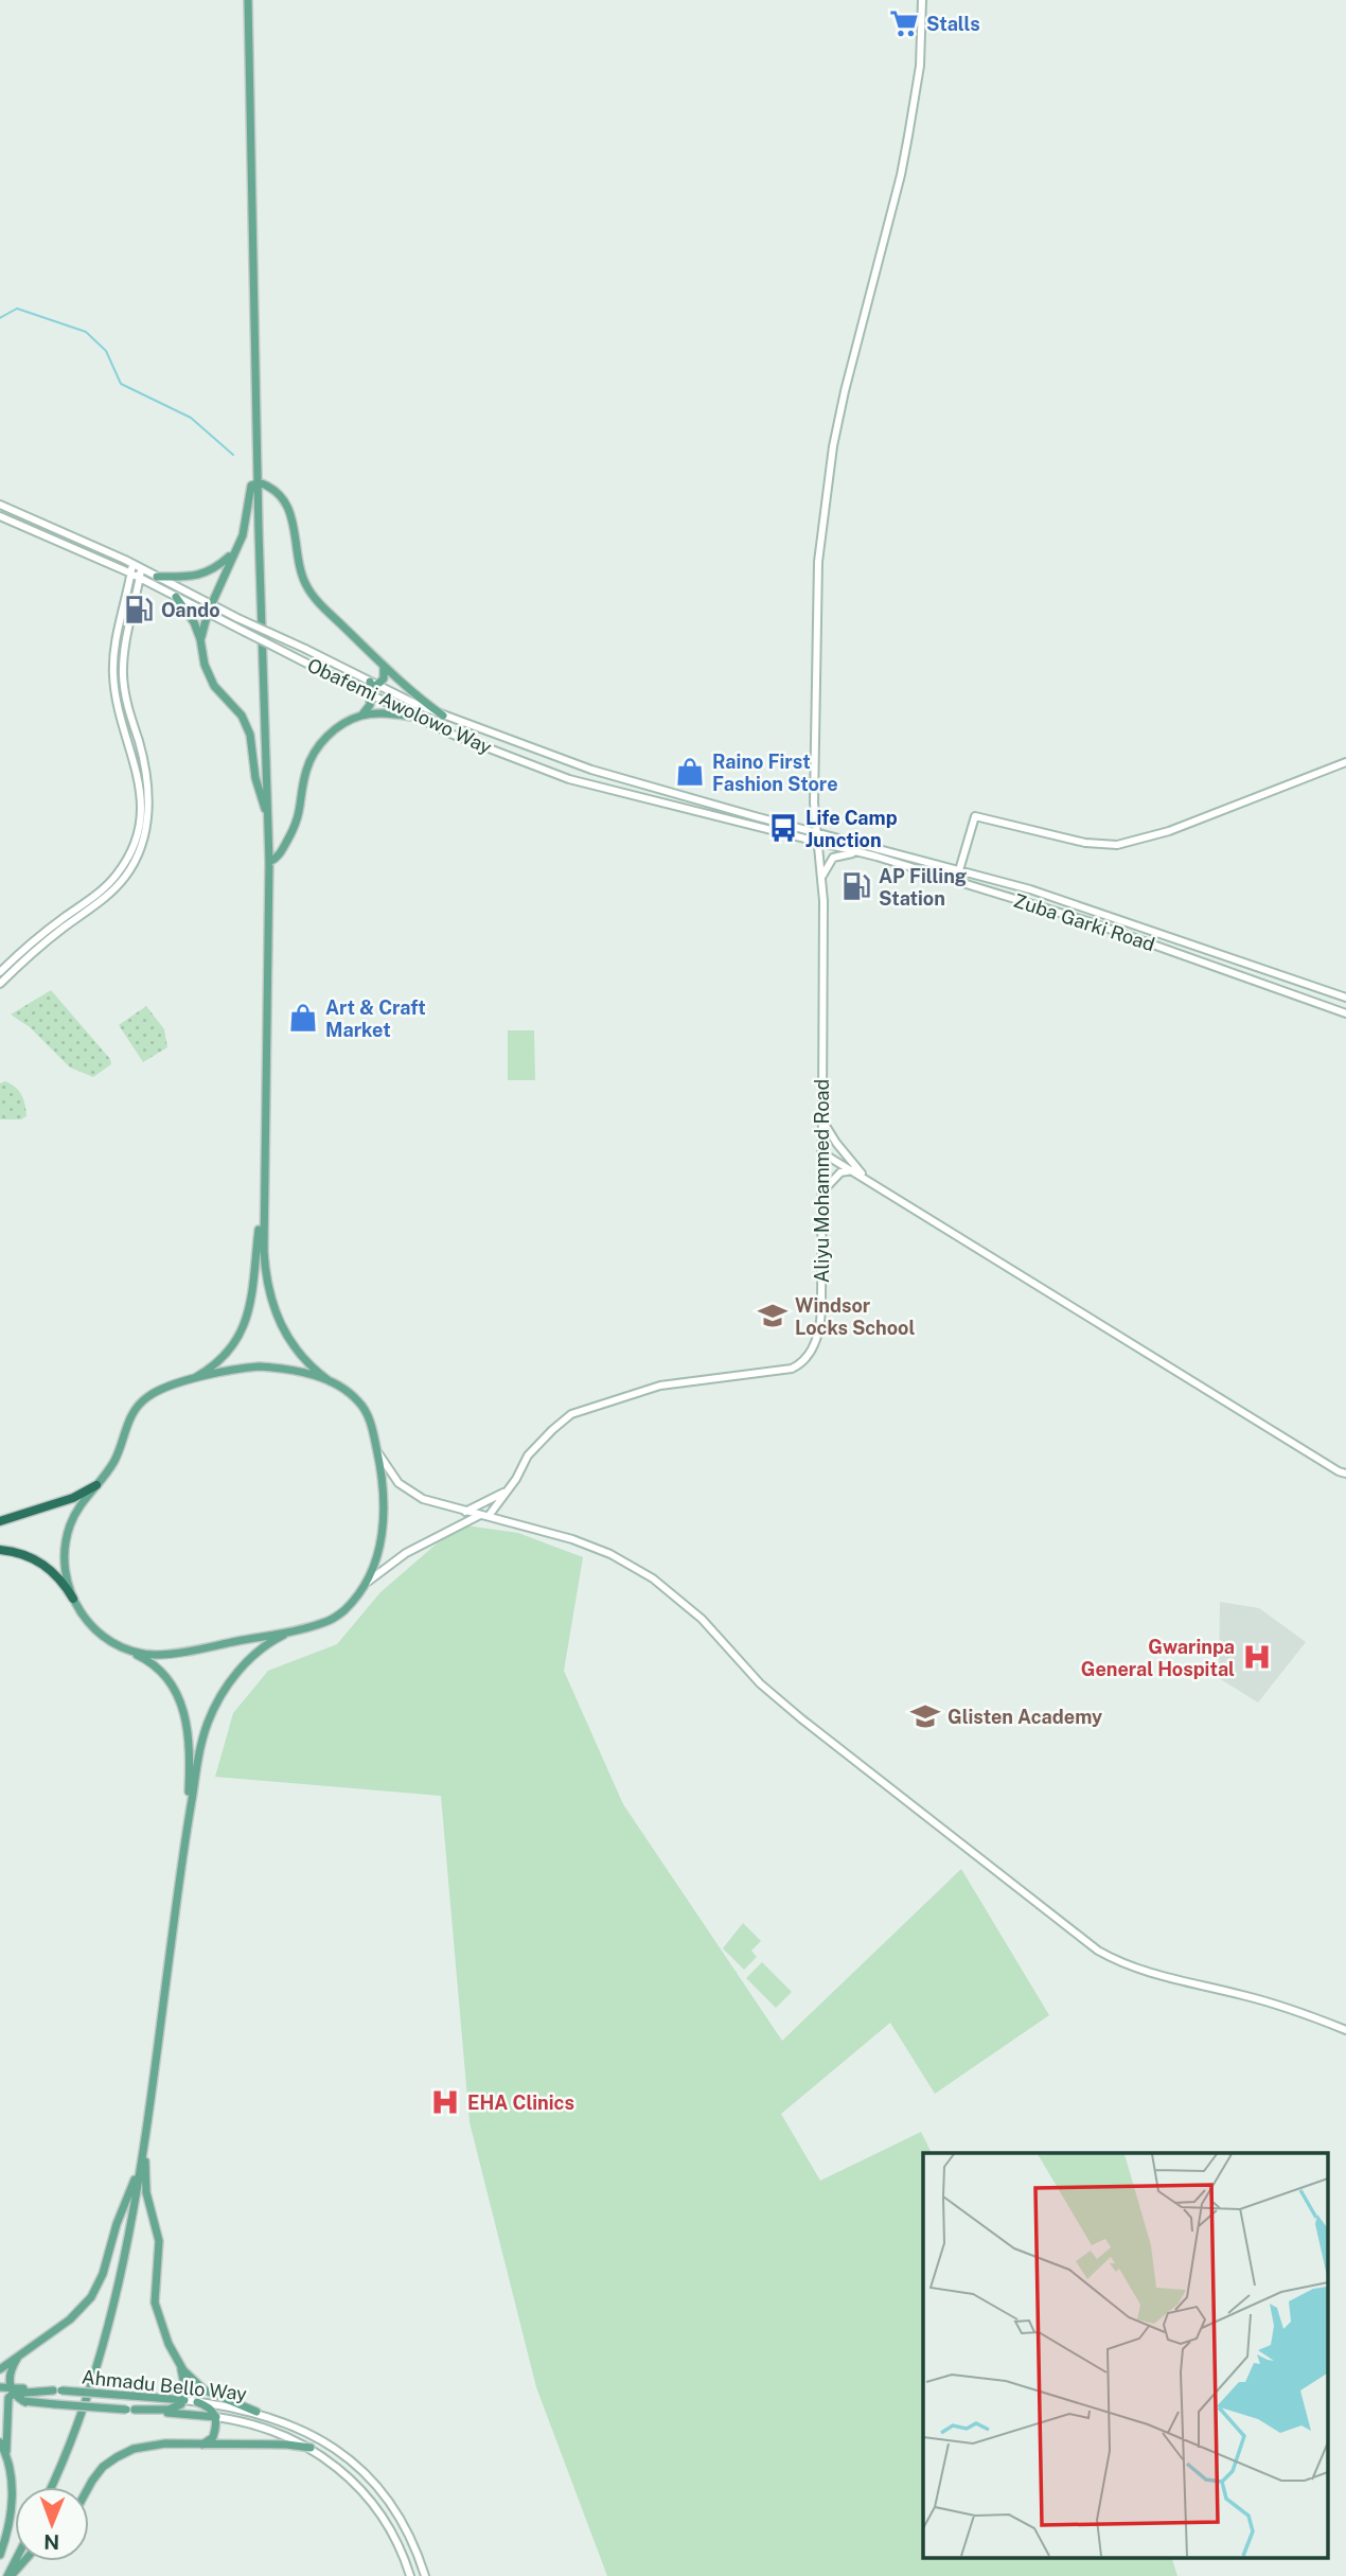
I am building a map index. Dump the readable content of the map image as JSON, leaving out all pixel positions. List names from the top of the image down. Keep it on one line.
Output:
{"streets":{"main road":["Ahmadu Bello Way"],"street":["Obafemi Awolowo Way","Zuba Garki Road","Aliyu Mohammed Road"]},"crossings":[["Obafemi Awolowo Way","Zuba Garki Road"],["Obafemi Awolowo Way","Aliyu Mohammed Road"],["Zuba Garki Road","Aliyu Mohammed Road"]],"places":{"supermarket":["Stalls"],"fuel station":["Oando","AP Filling Station"],"shop":["Raino First Fashion Store","Art & Craft Market"],"bus stop":["Life Camp Junction"],"school or university":["Windsor Locks School","Glisten Academy"],"hospital":["Gwarinpa General Hospital","EHA Clinics"]},"north":"bottom"}
